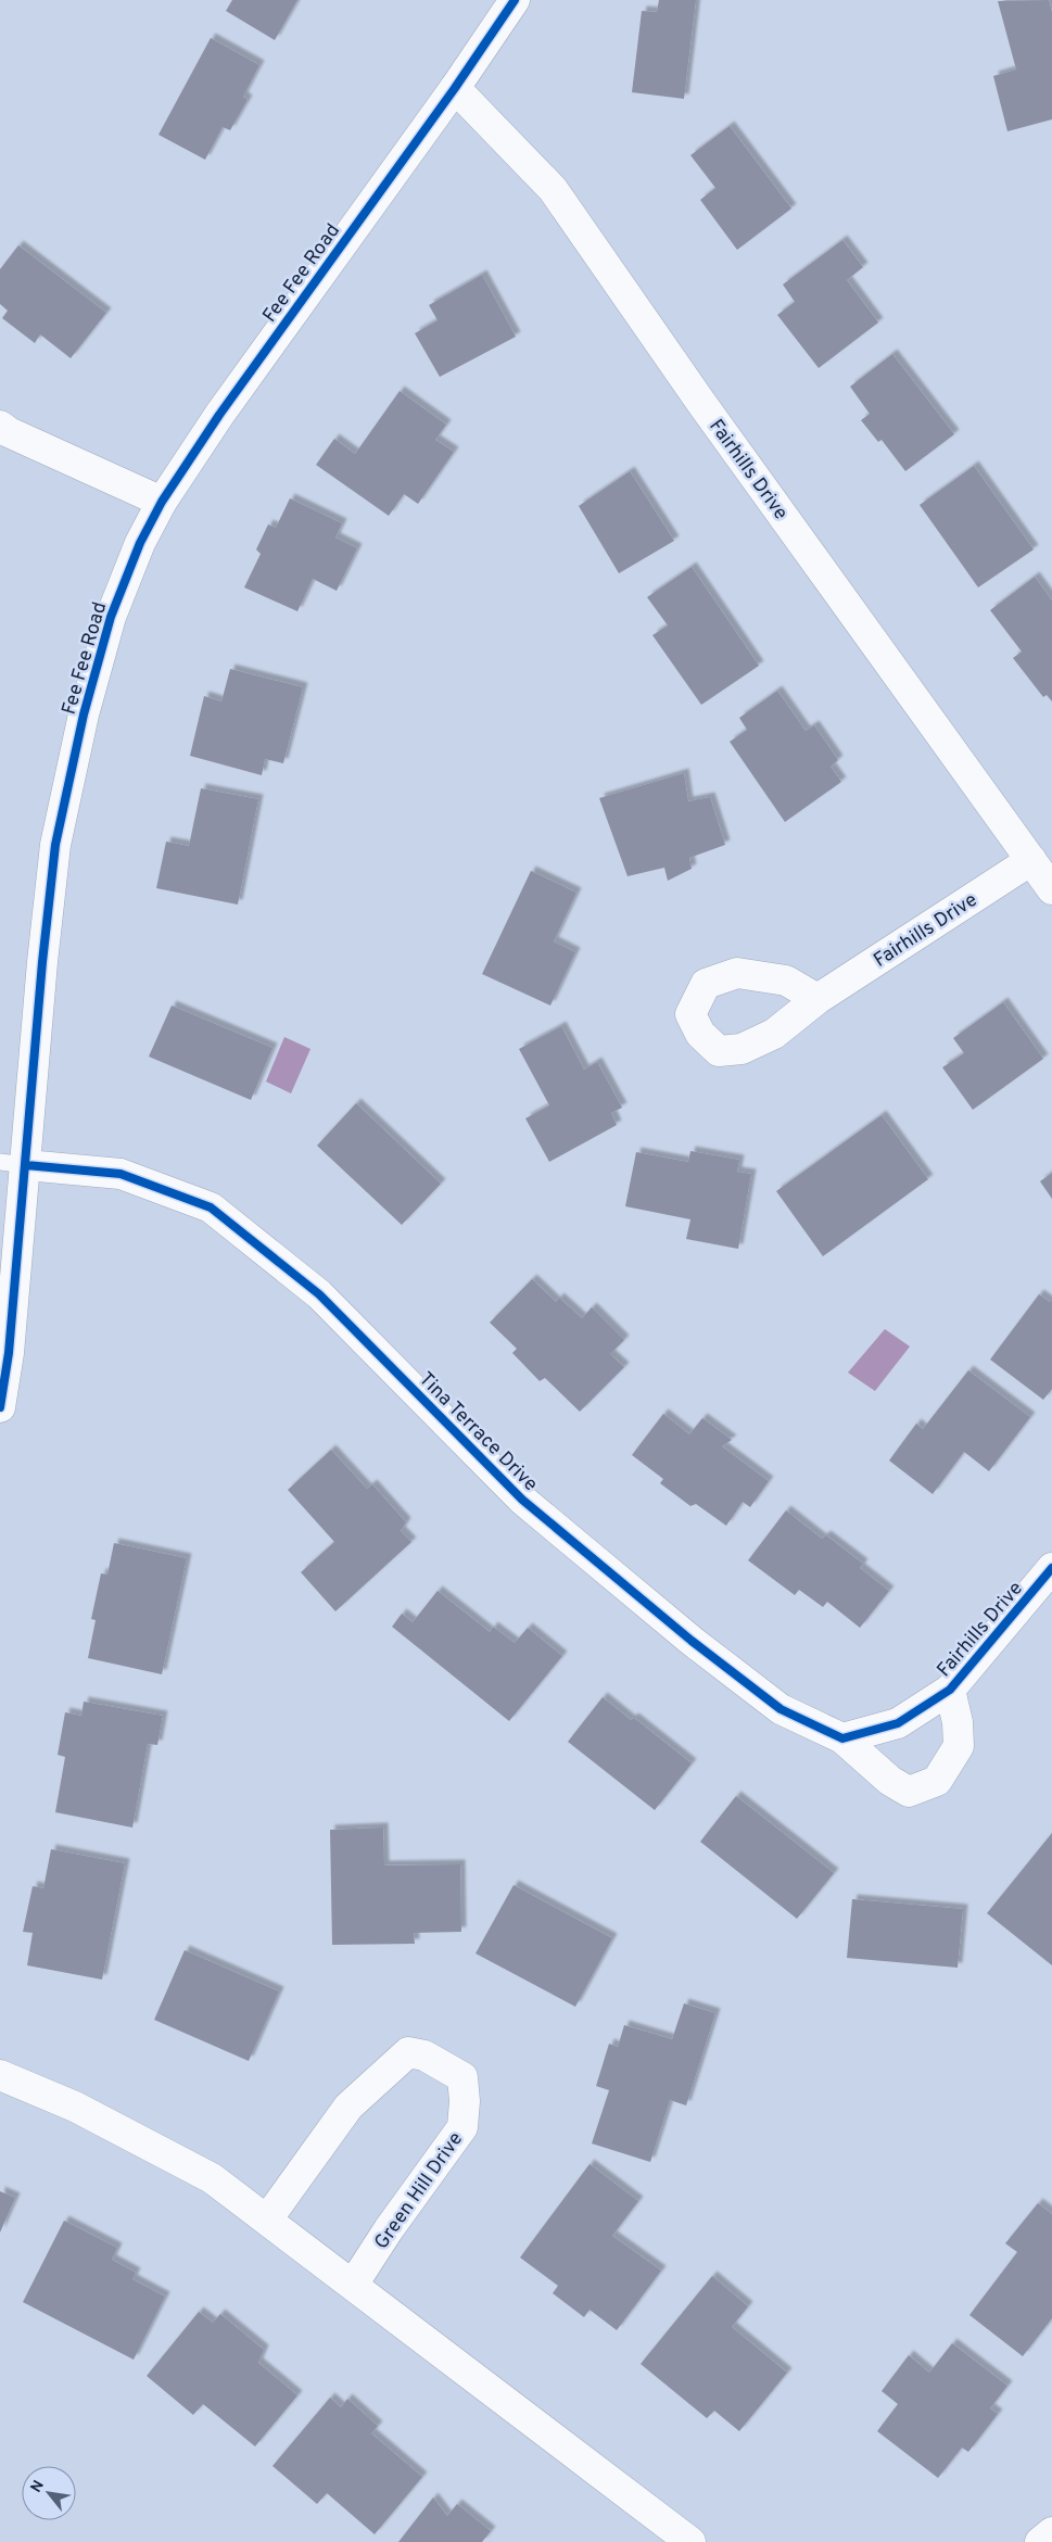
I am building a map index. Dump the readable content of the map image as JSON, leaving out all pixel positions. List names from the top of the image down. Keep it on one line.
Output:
{"streets":{"street":["Fee Fee Road","Fairhills Drive","Tina Terrace Drive","Green Hill Drive"]},"crossings":[["Fee Fee Road","Fairhills Drive"],["Fee Fee Road","Tina Terrace Drive"],["Fairhills Drive","Tina Terrace Drive"]],"north":"top left"}
